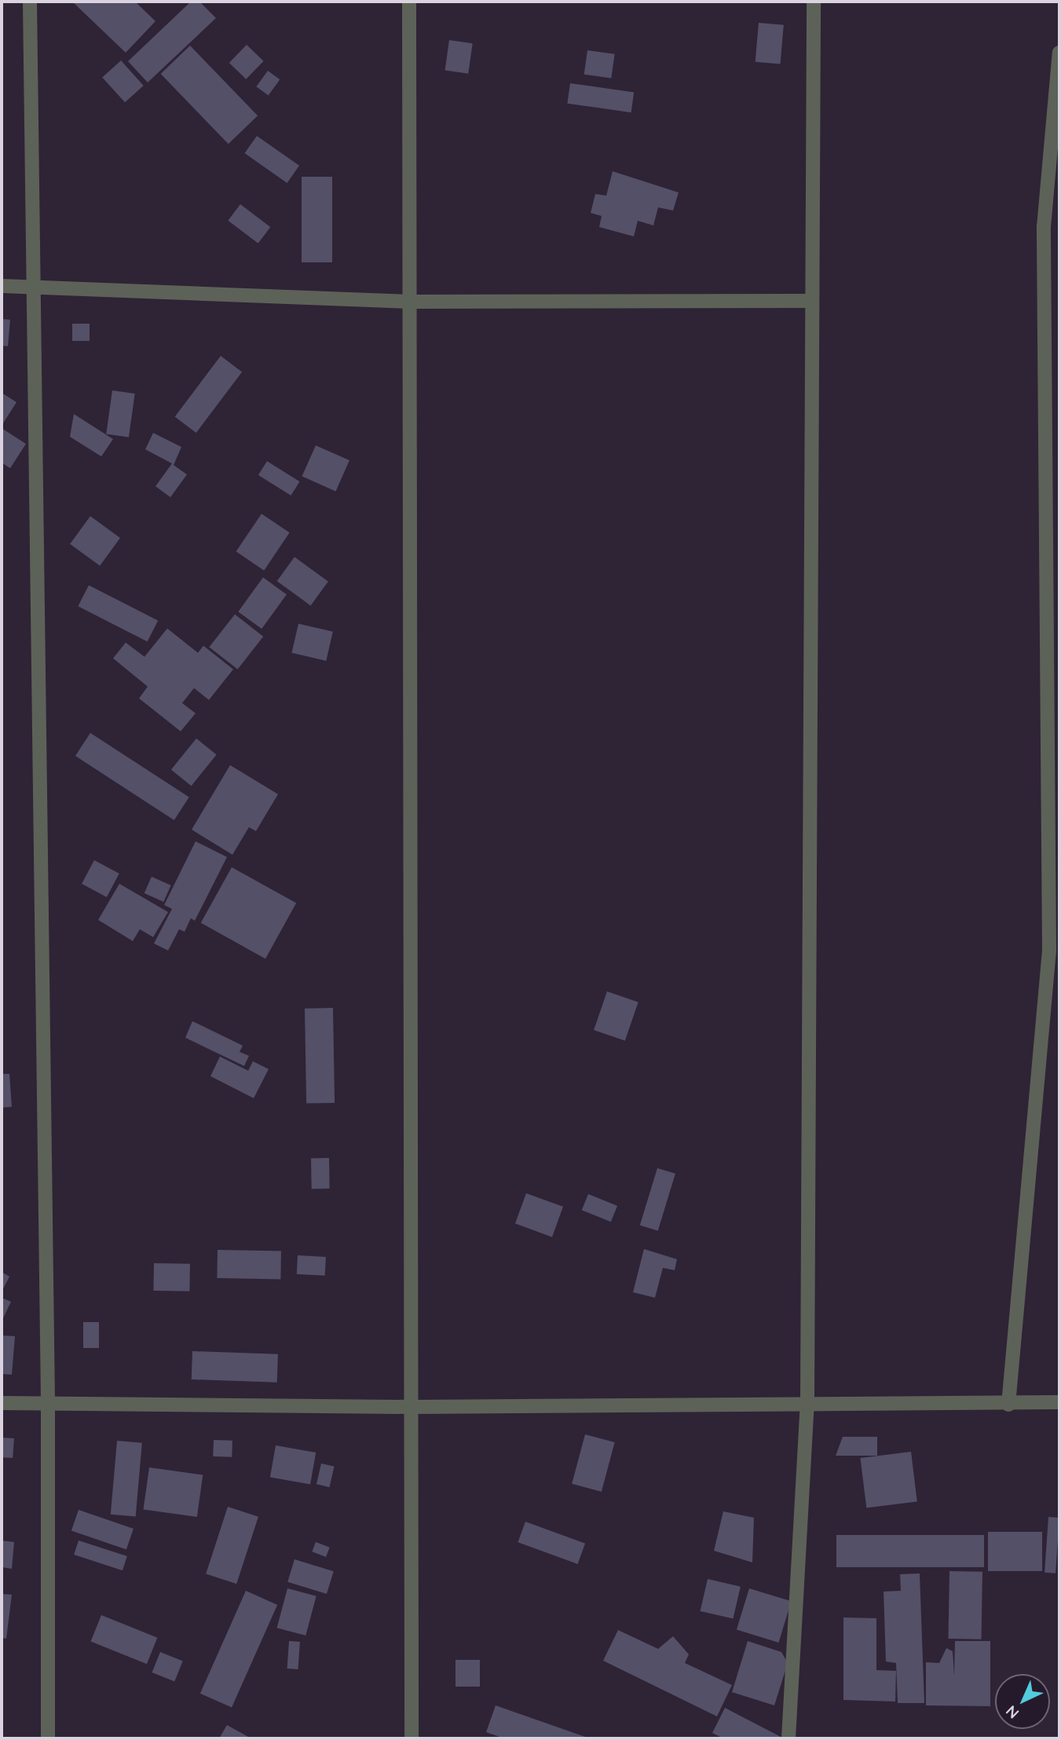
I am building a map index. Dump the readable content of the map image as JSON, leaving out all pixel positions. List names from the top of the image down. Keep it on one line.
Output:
{"north":"bottom left"}
